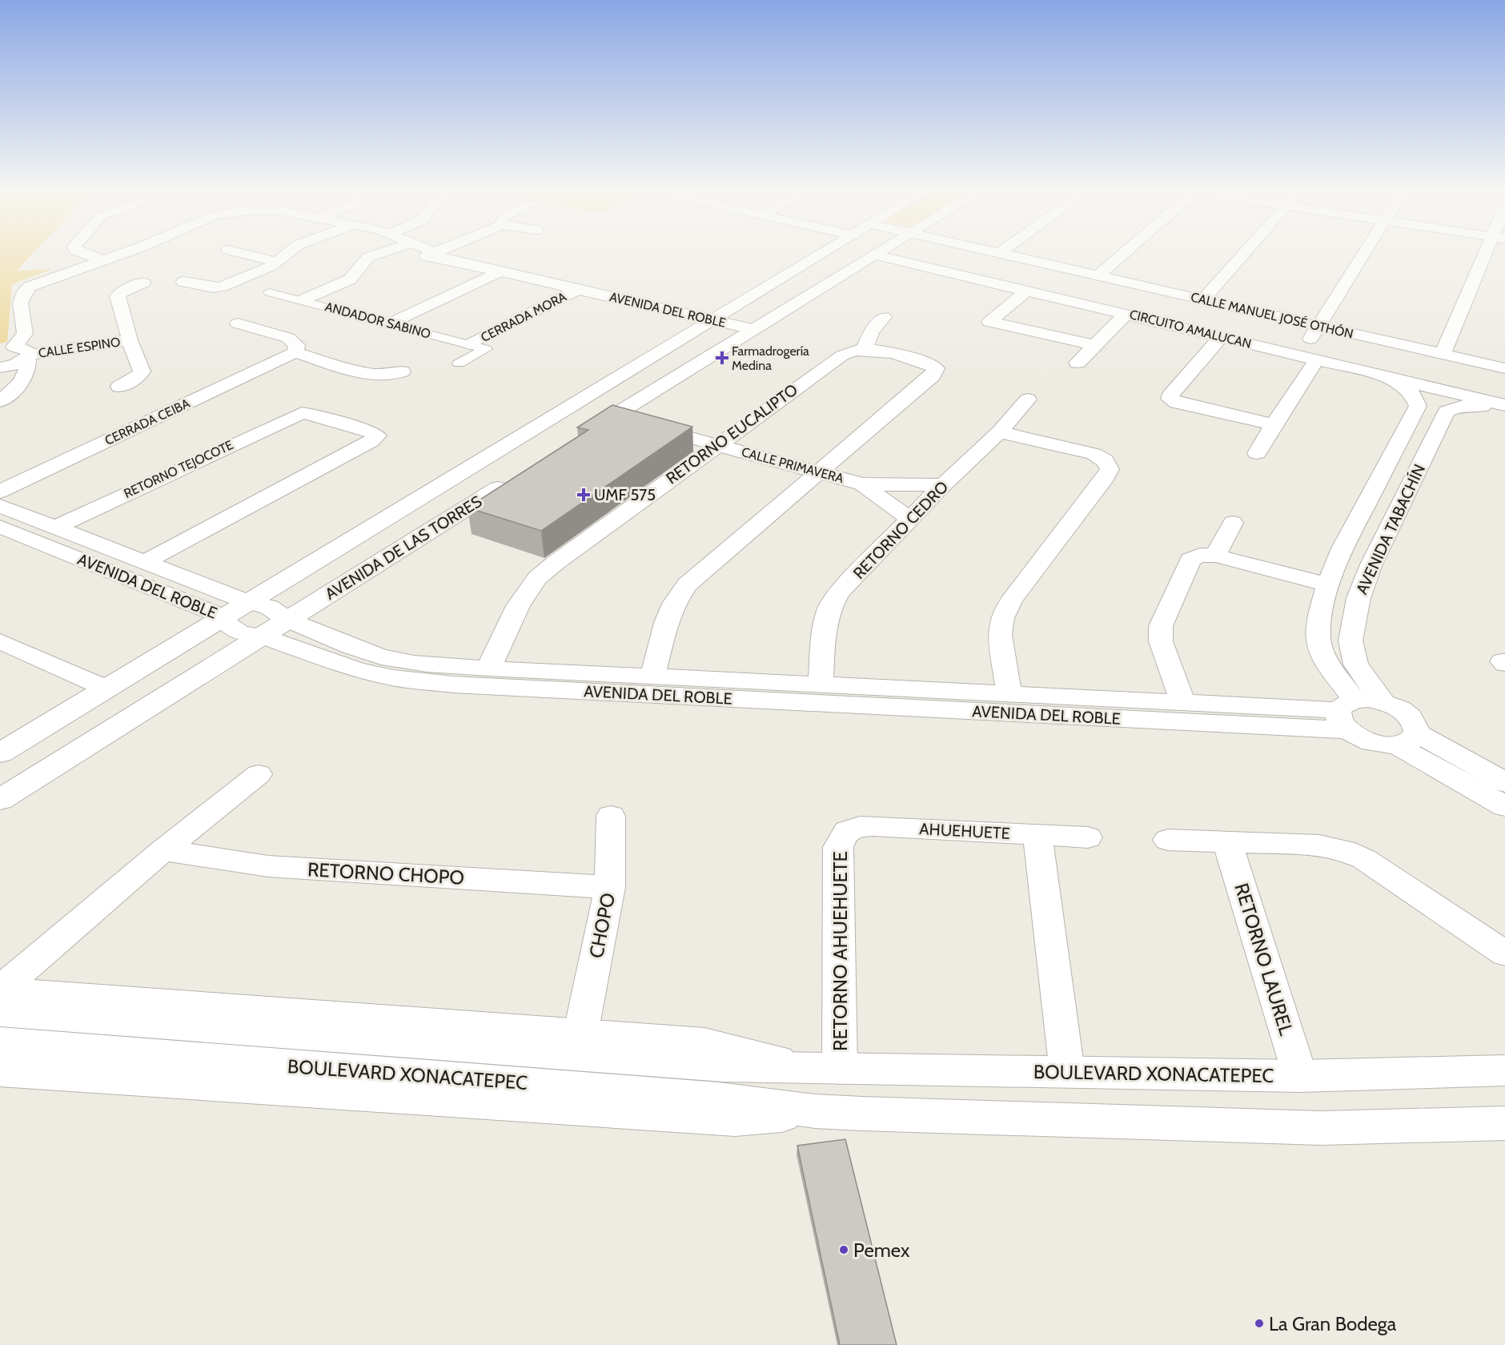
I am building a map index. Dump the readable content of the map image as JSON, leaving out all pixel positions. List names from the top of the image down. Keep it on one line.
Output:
{"streets":{"street":["AVENIDA DEL ROBLE","CALLE MANUEL JOSÉ OTHÓN","CERRADA MORA","ANDADOR SABINO","CIRCUITO AMALUCAN","CALLE ESPINO","CERRADA CEIBA","RETORNO EUCALIPTO","CALLE PRIMAVERA","RETORNO TEJOCOTE","AVENIDA TABACHÍN","RETORNO CEDRO","AVENIDA DE LAS TORRES","AHUEHUETE","RETORNO CHOPO","CHOPO","RETORNO AHUEHUETE","RETORNO LAUREL","BOULEVARD XONACATEPEC"]},"crossings":[["AVENIDA DEL ROBLE","CERRADA MORA"],["AVENIDA DEL ROBLE","CALLE ESPINO"],["AVENIDA DEL ROBLE","RETORNO EUCALIPTO"],["AVENIDA DEL ROBLE","RETORNO TEJOCOTE"],["AVENIDA DEL ROBLE","AVENIDA TABACHÍN"],["AVENIDA DEL ROBLE","RETORNO CEDRO"],["AVENIDA DEL ROBLE","AVENIDA DE LAS TORRES"],["CERRADA MORA","ANDADOR SABINO"],["RETORNO EUCALIPTO","CALLE PRIMAVERA"],["CALLE PRIMAVERA","RETORNO CEDRO"],["AHUEHUETE","RETORNO AHUEHUETE"],["RETORNO CHOPO","CHOPO"],["CHOPO","BOULEVARD XONACATEPEC"],["RETORNO AHUEHUETE","BOULEVARD XONACATEPEC"],["RETORNO LAUREL","BOULEVARD XONACATEPEC"]],"places":{"health":["Farmadrogería Medina","UMF 575"],"other":["Pemex","La Gran Bodega"]}}
